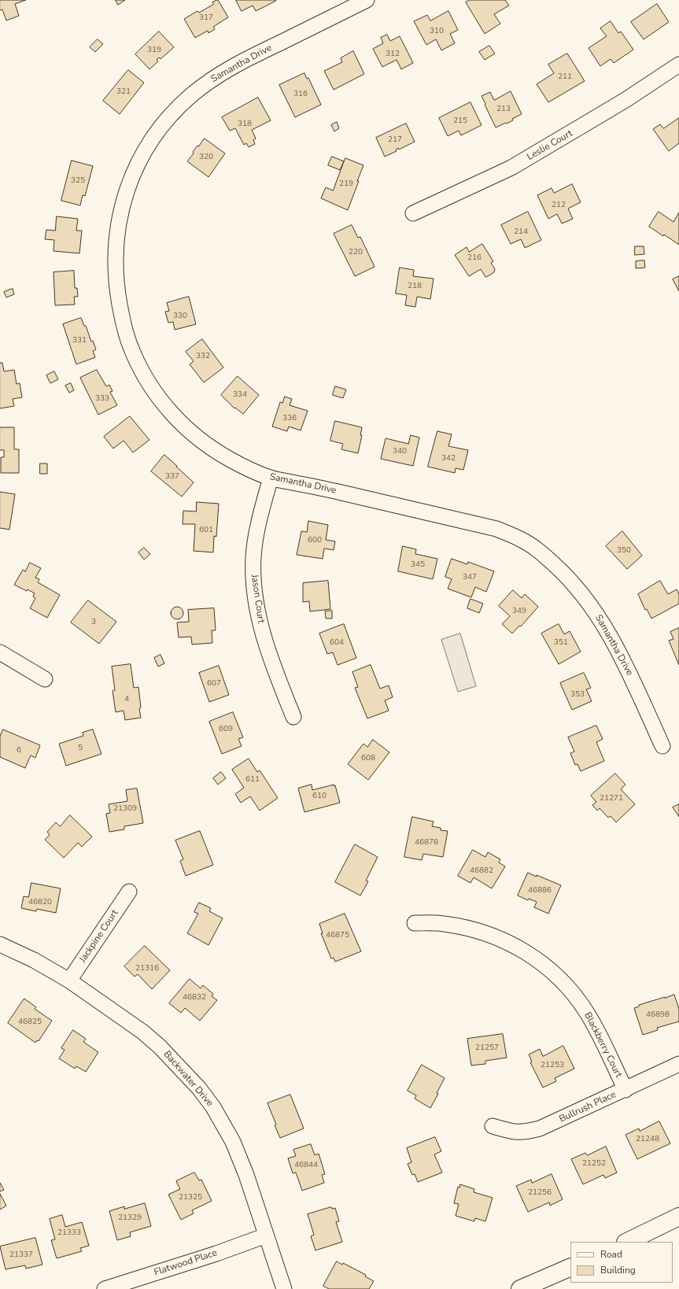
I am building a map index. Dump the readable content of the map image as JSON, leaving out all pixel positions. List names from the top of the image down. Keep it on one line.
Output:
{"streets":{"street":["Samantha Drive","Leslie Court","Jason Court","Jackpine Court","Blackberry Court","Backwater Drive","Bullrush Place","Flatwood Place"]},"crossings":[["Samantha Drive","Jason Court"],["Jackpine Court","Backwater Drive"],["Blackberry Court","Bullrush Place"],["Backwater Drive","Flatwood Place"]],"house_numbers":["317","310","319","312","211","321","316","213","215","318","217","320","325","219","212","214","220","216","218","330","331","332","334","333","336","340","342","337","601","600","350","345","347","349","3","604","351","607","353","4","609","5","6","608","611","610","21271","21309","46878","46882","46886","46820","46875","21316","46832","46898","46825","21257","21253","21248","21252","46844","21256","21325","21329","21333","21337"],"legend":["Road","Building"]}
